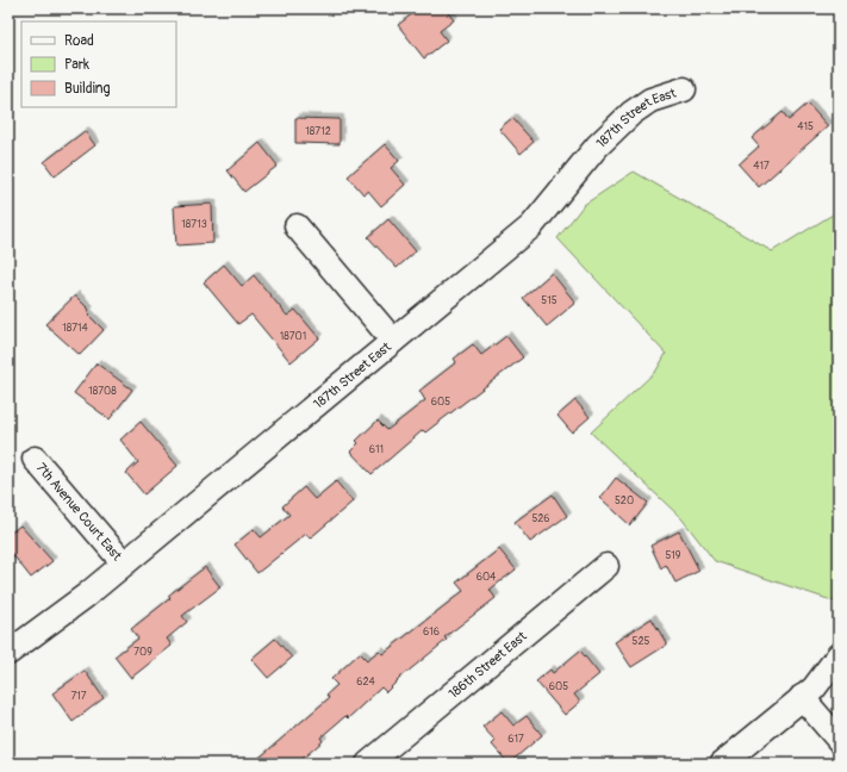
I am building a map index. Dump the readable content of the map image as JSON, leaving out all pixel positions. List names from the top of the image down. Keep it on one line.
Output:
{"streets":{"street":["187th Street East","7th Avenue Court East","186th Street East"]},"crossings":[["187th Street East","7th Avenue Court East"]],"house_numbers":["415","18712","417","18713","515","18714","18701","18708","605","611","520","526","519","604","616","525","709","624","605","717","617"],"legend":["Road","Park","Building"]}
